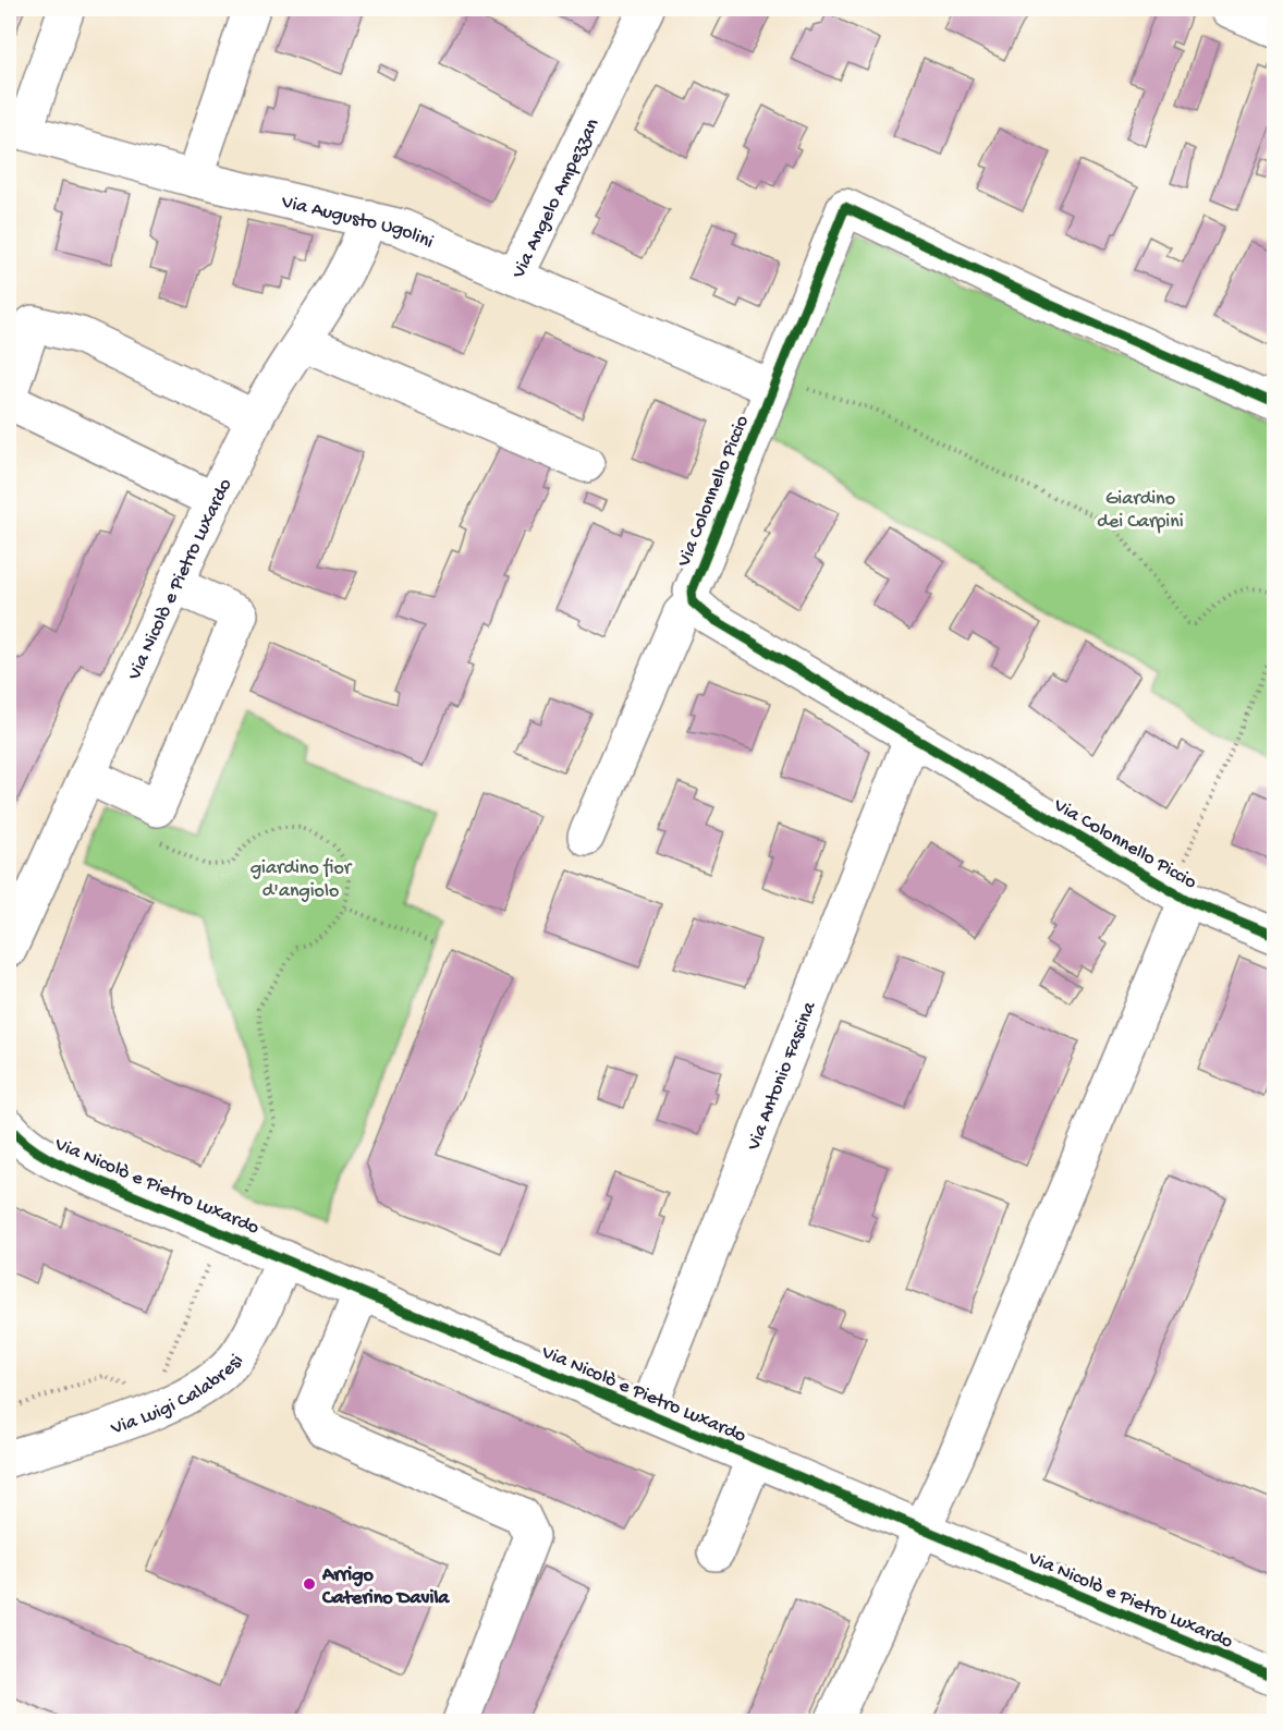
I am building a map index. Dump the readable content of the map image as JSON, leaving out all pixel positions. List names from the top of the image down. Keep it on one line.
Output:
{"streets":{"street":["Via Angelo Ampezzan","Via Augusto Ugolini","Via Colonnello Piccio","Via Nicolò e Pietro Luxardo","Via Antonio Fascina","Via Luigi Calabresi"]},"crossings":[["Via Angelo Ampezzan","Via Augusto Ugolini"],["Via Angelo Ampezzan","Via Colonnello Piccio"],["Via Augusto Ugolini","Via Nicolò e Pietro Luxardo"],["Via Colonnello Piccio","Via Antonio Fascina"],["Via Nicolò e Pietro Luxardo","Via Antonio Fascina"],["Via Nicolò e Pietro Luxardo","Via Luigi Calabresi"]],"parks":["Giardino dei Carpini","giardino fior d'angiolo"],"places":["Arrigo Caterino Davila"]}
